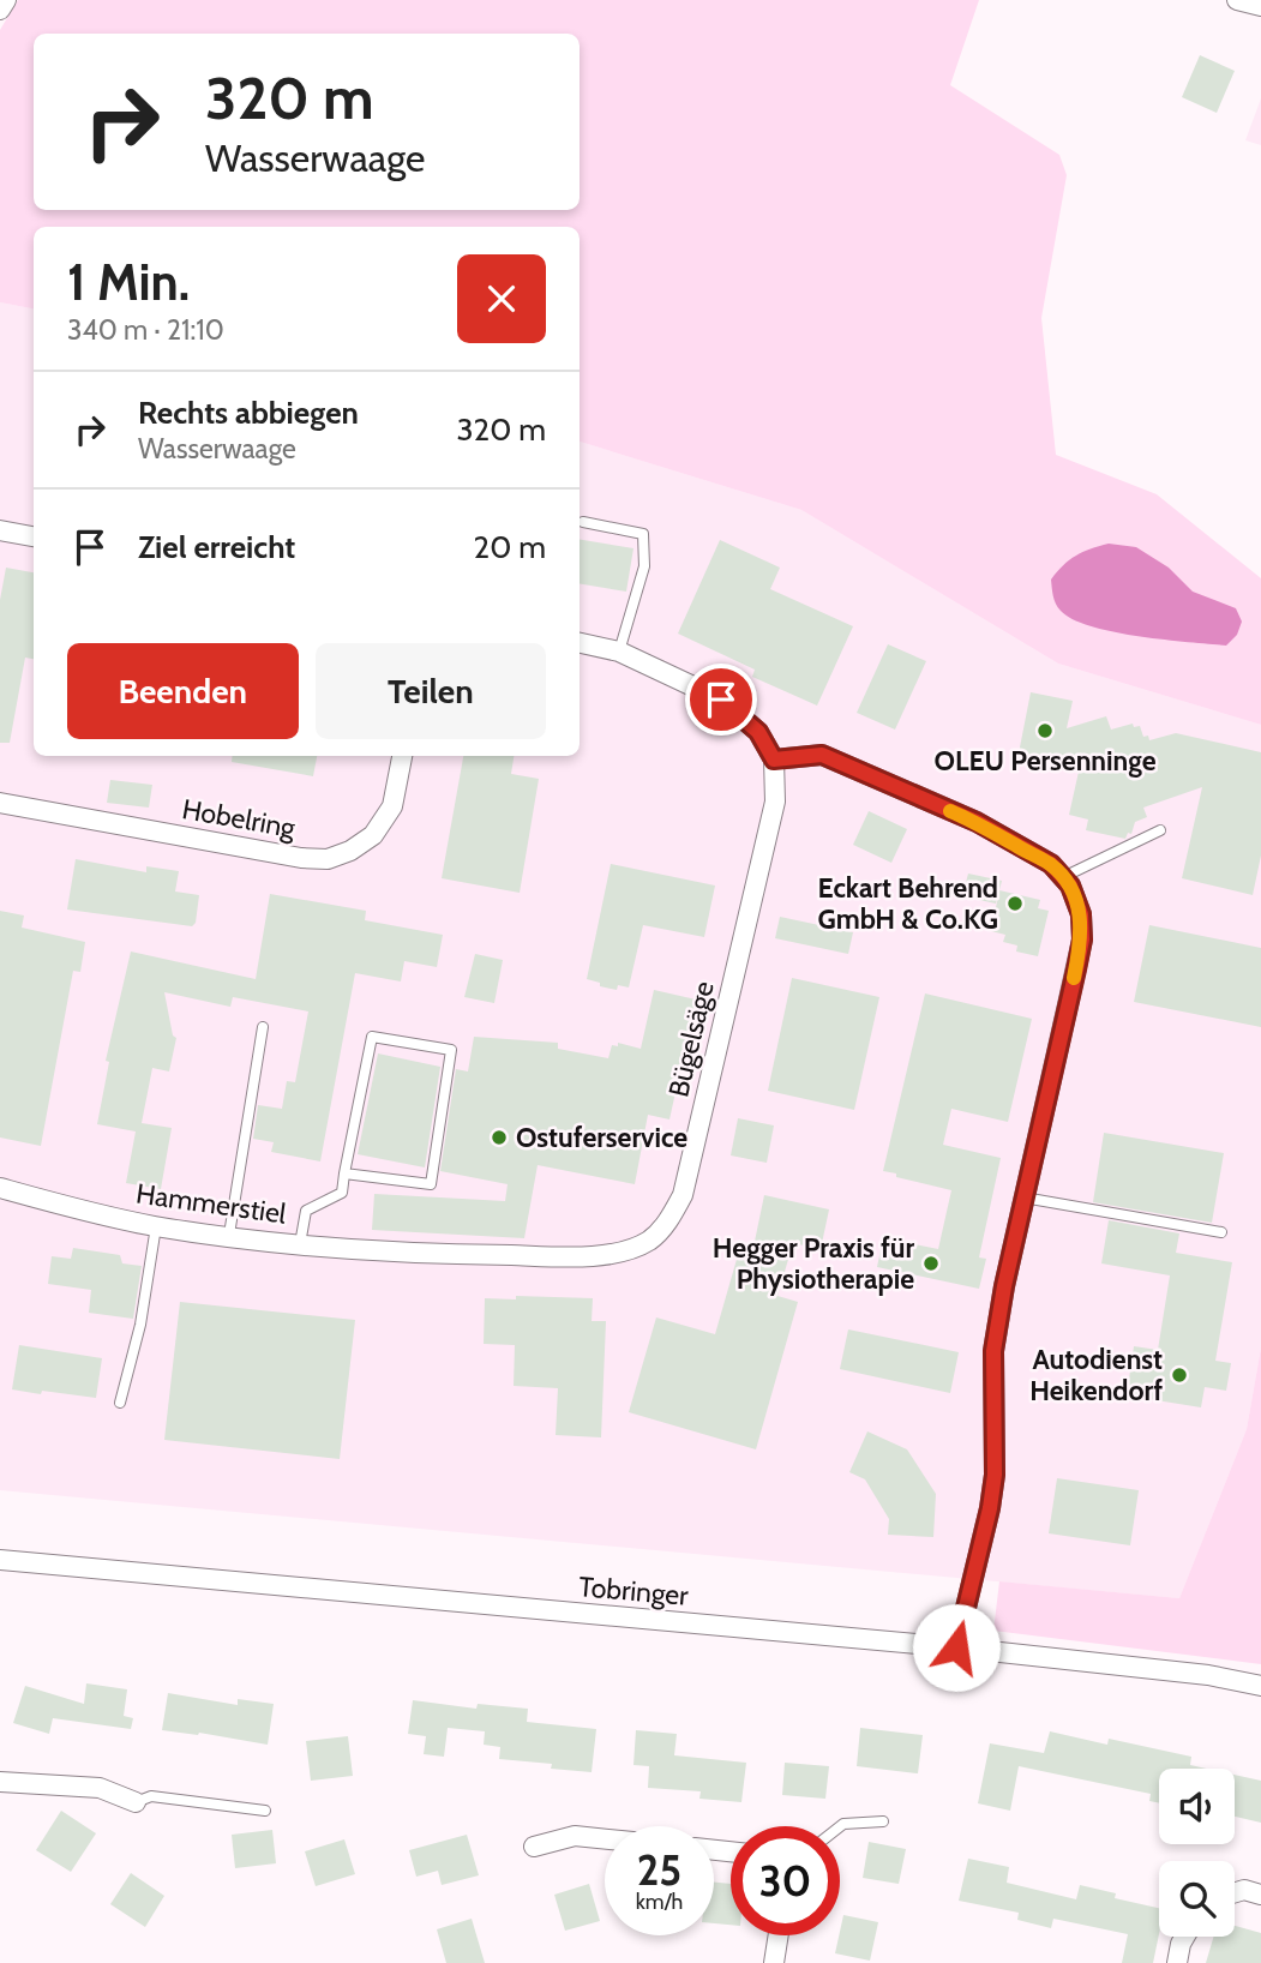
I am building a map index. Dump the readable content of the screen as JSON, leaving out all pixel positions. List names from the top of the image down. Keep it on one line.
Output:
{"streets":{"street":["Hobelring","Bügelsäge","Hammerstiel","Tobringer"]},"crossings":[["Bügelsäge","Hammerstiel"]],"places":["OLEU Persenninge","Eckart Behrend GmbH & Co.KG","Ostuferservice","Hegger Praxis für Physiotherapie","Autodienst Heikendorf"],"page":{"turn":["320 m","Wasserwaage"],"heading":["1 Min.","340 m · 21:10"],"list":[{"name":"Rechts abbiegen","note":"Wasserwaage","value":"320 m"},{"name":"Ziel erreicht","value":"20 m"}],"buttons":["Beenden","Teilen"],"speed":"25 km/h","limit":"30"}}
